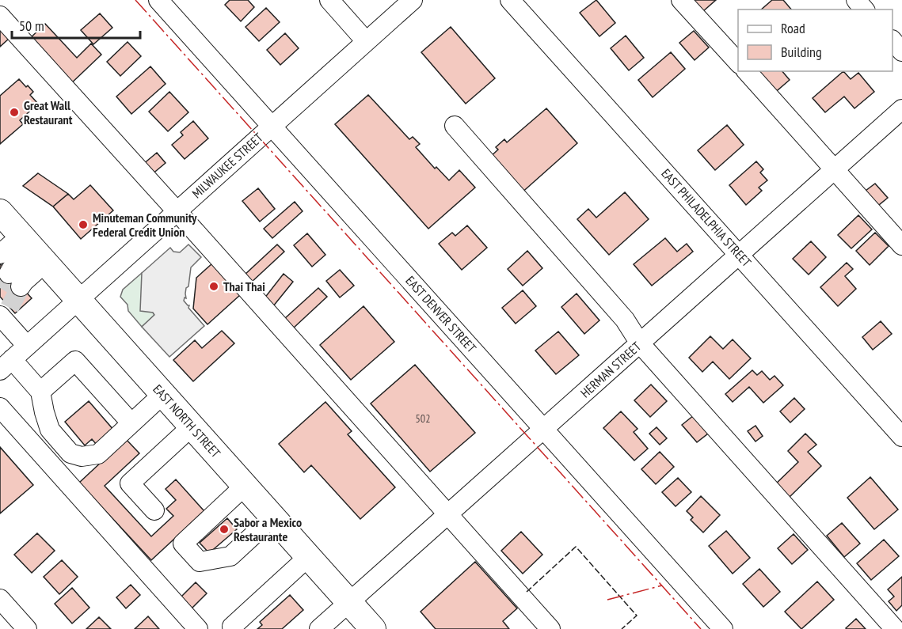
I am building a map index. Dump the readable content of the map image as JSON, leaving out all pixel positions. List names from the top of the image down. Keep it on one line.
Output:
{"streets":{"main road":["EAST NORTH STREET"],"street":["MILWAUKEE STREET","EAST PHILADELPHIA STREET","EAST DENVER STREET","HERMAN STREET"]},"crossings":[["MILWAUKEE STREET","EAST DENVER STREET"],["MILWAUKEE STREET","EAST NORTH STREET"],["EAST PHILADELPHIA STREET","HERMAN STREET"],["EAST DENVER STREET","HERMAN STREET"],["HERMAN STREET","EAST NORTH STREET"]],"places":["Great Wall Restaurant","Minuteman Community Federal Credit Union","Thai Thai","Sabor a Mexico Restaurante"],"house_numbers":["502"],"legend":["Road","Building"],"scale_bar":"50 m"}
